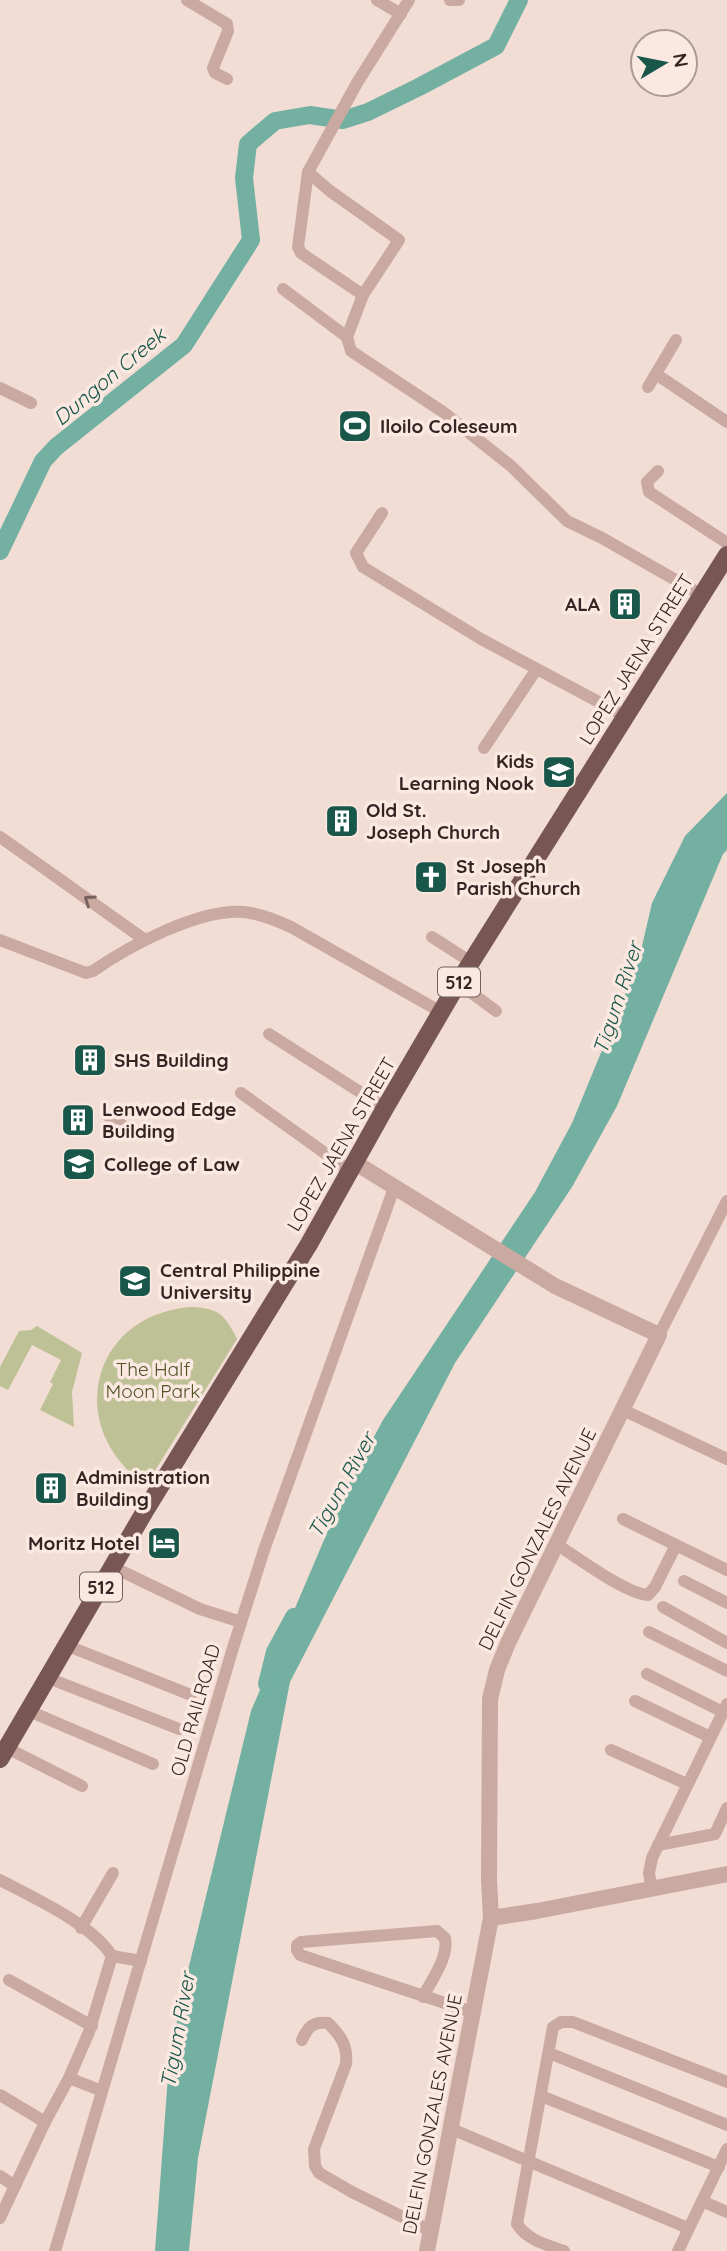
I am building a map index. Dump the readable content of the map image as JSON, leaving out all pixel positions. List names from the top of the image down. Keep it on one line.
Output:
{"streets":{"main road":["LOPEZ JAENA STREET","512"],"street":["DELFIN GONZALES AVENUE","OLD RAILROAD"]},"water":["Dungon Creek","Tigum River"],"parks":["The Half Moon Park"],"places":{"sports":["Iloilo Coleseum"],"building":["ALA","Old St. Joseph Church","SHS Building","Lenwood Edge Building","Administration Building"],"school or university":["Kids Learning Nook","College of Law","Central Philippine University"],"church":["St Joseph Parish Church"],"hotel":["Moritz Hotel"]},"north":"right"}
